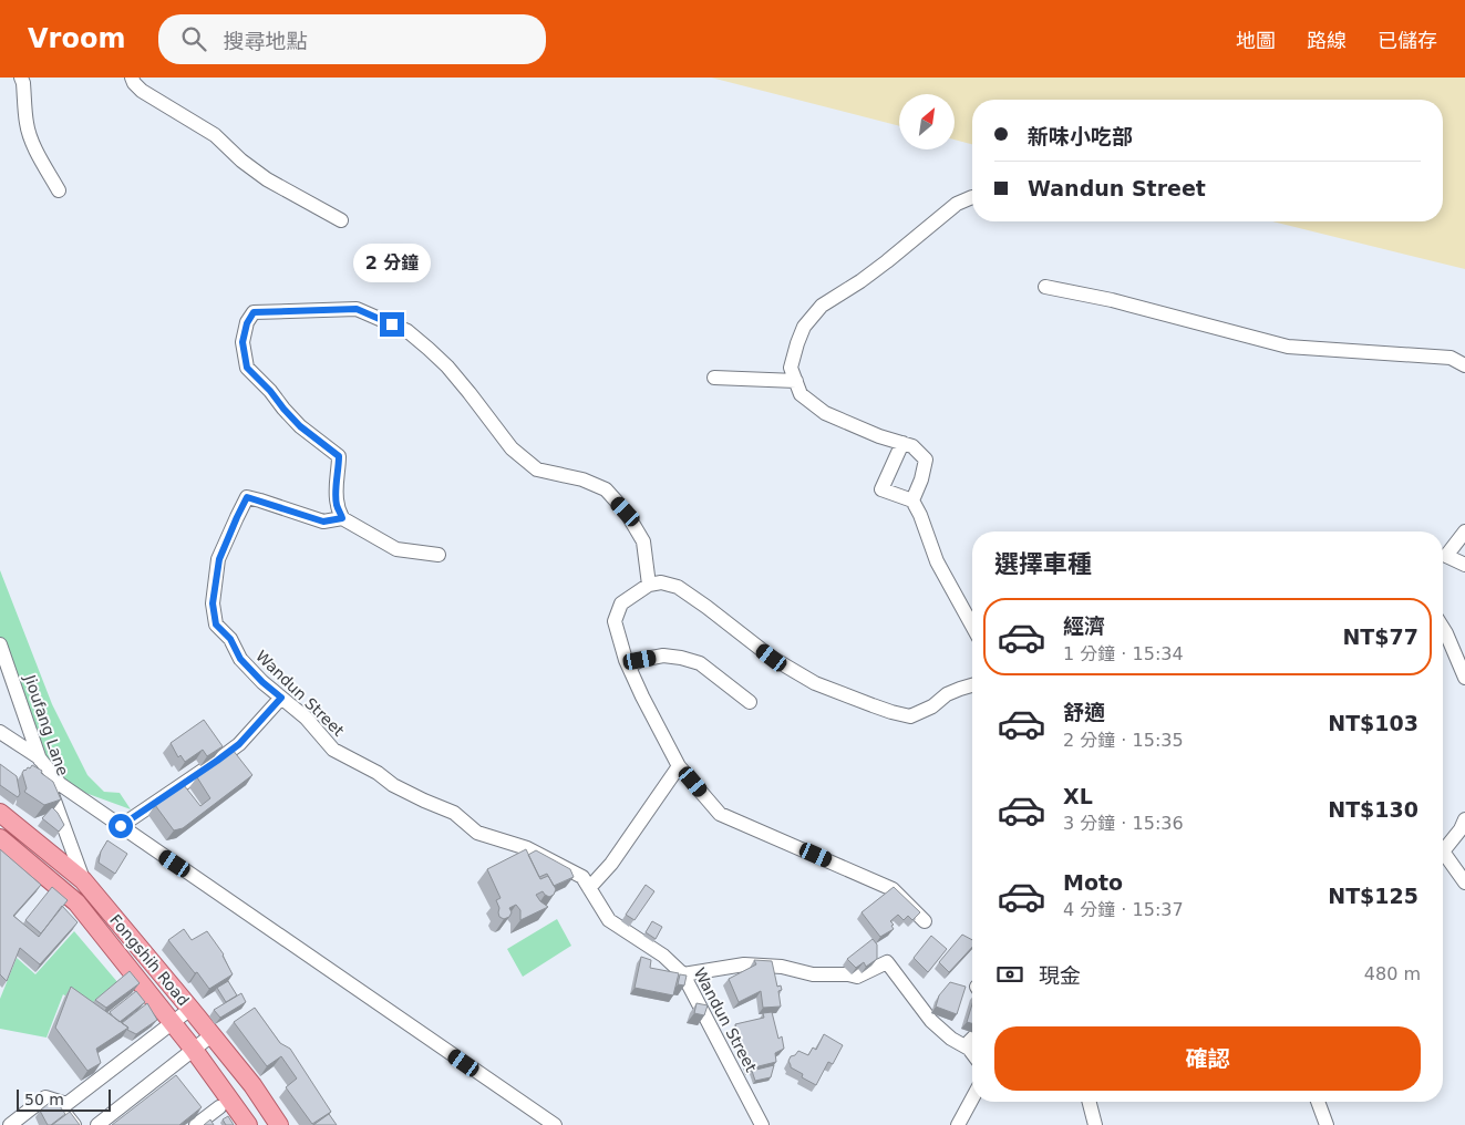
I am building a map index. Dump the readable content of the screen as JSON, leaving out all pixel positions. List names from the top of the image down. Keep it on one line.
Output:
{"streets":{"main road":["Fongshih Road"],"street":["Wandun Street","Jioufang Lane"]},"crossings":[["Jioufang Lane","Fongshih Road"]],"scale_bar":"50 m","north":"top right","page":{"header":"Vroom","search":"搜尋地點","nav":["地圖","路線","已儲存"],"banner":["新味小吃部","Wandun Street"],"bubble":"2 分鐘","heading":"選擇車種","list":[{"name":"經濟","note":"1 分鐘 · 15:34","value":"NT$77"},{"name":"舒適","note":"2 分鐘 · 15:35","value":"NT$103"},{"name":"XL","note":"3 分鐘 · 15:36","value":"NT$130"},{"name":"Moto","note":"4 分鐘 · 15:37","value":"NT$125"}],"pay":["現金","480 m"],"buttons":"確認","scale":"50 m"}}
